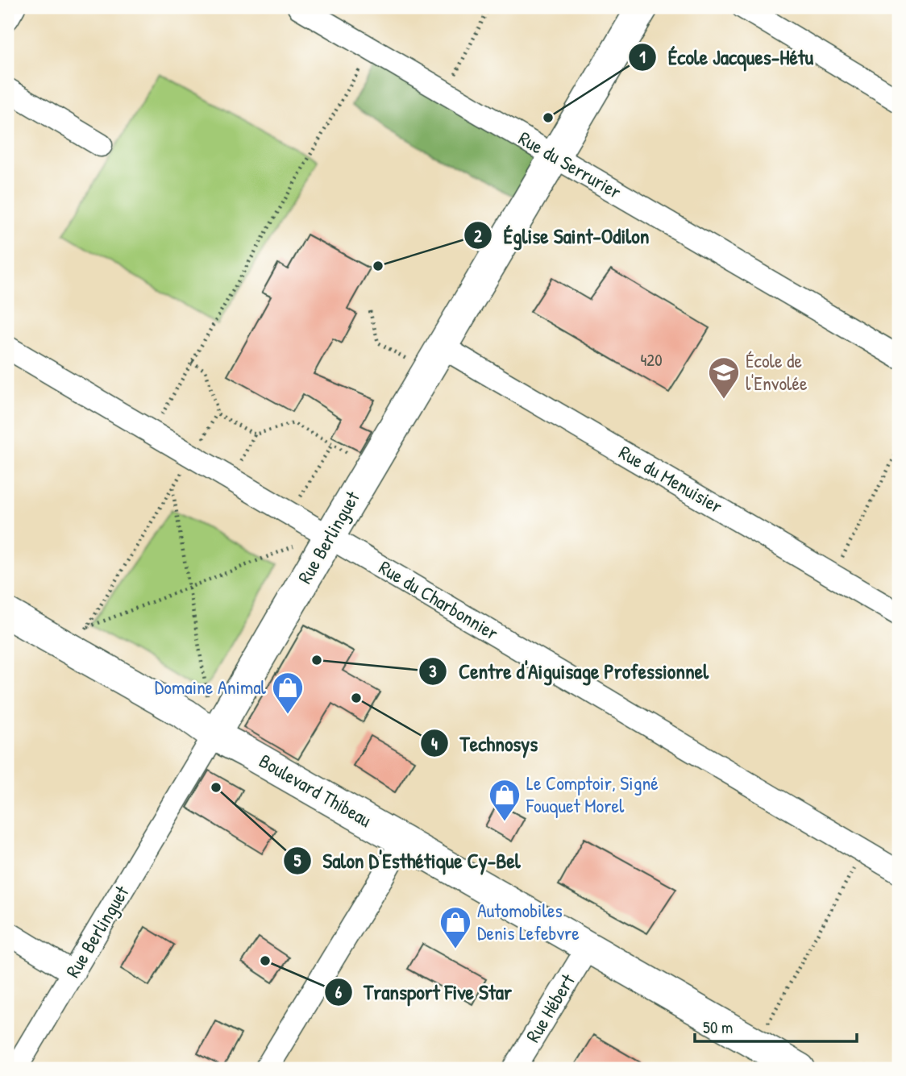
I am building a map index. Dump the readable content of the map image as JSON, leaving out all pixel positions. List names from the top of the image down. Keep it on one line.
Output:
{"streets":{"main road":["Rue Berlinguet","Boulevard Thibeau"],"street":["Rue du Serrurier","Rue du Menuisier","Rue du Charbonnier","Rue Hébert"]},"crossings":[["Rue du Serrurier","Rue Berlinguet"],["Rue du Menuisier","Rue Berlinguet"],["Rue Berlinguet","Rue du Charbonnier"],["Rue Berlinguet","Boulevard Thibeau"],["Boulevard Thibeau","Rue Hébert"]],"places":{"other":["École Jacques-Hétu","Église Saint-Odilon","Centre d'Aiguisage Professionnel","Technosys","Salon D'Esthétique Cy-Bel","Transport Five Star"],"school or university":["École de l'Envolée"],"shop":["Domaine Animal","Le Comptoir, Signé Fouquet Morel","Automobiles Denis Lefebvre"]},"house_numbers":["420"],"scale_bar":"50 m"}
